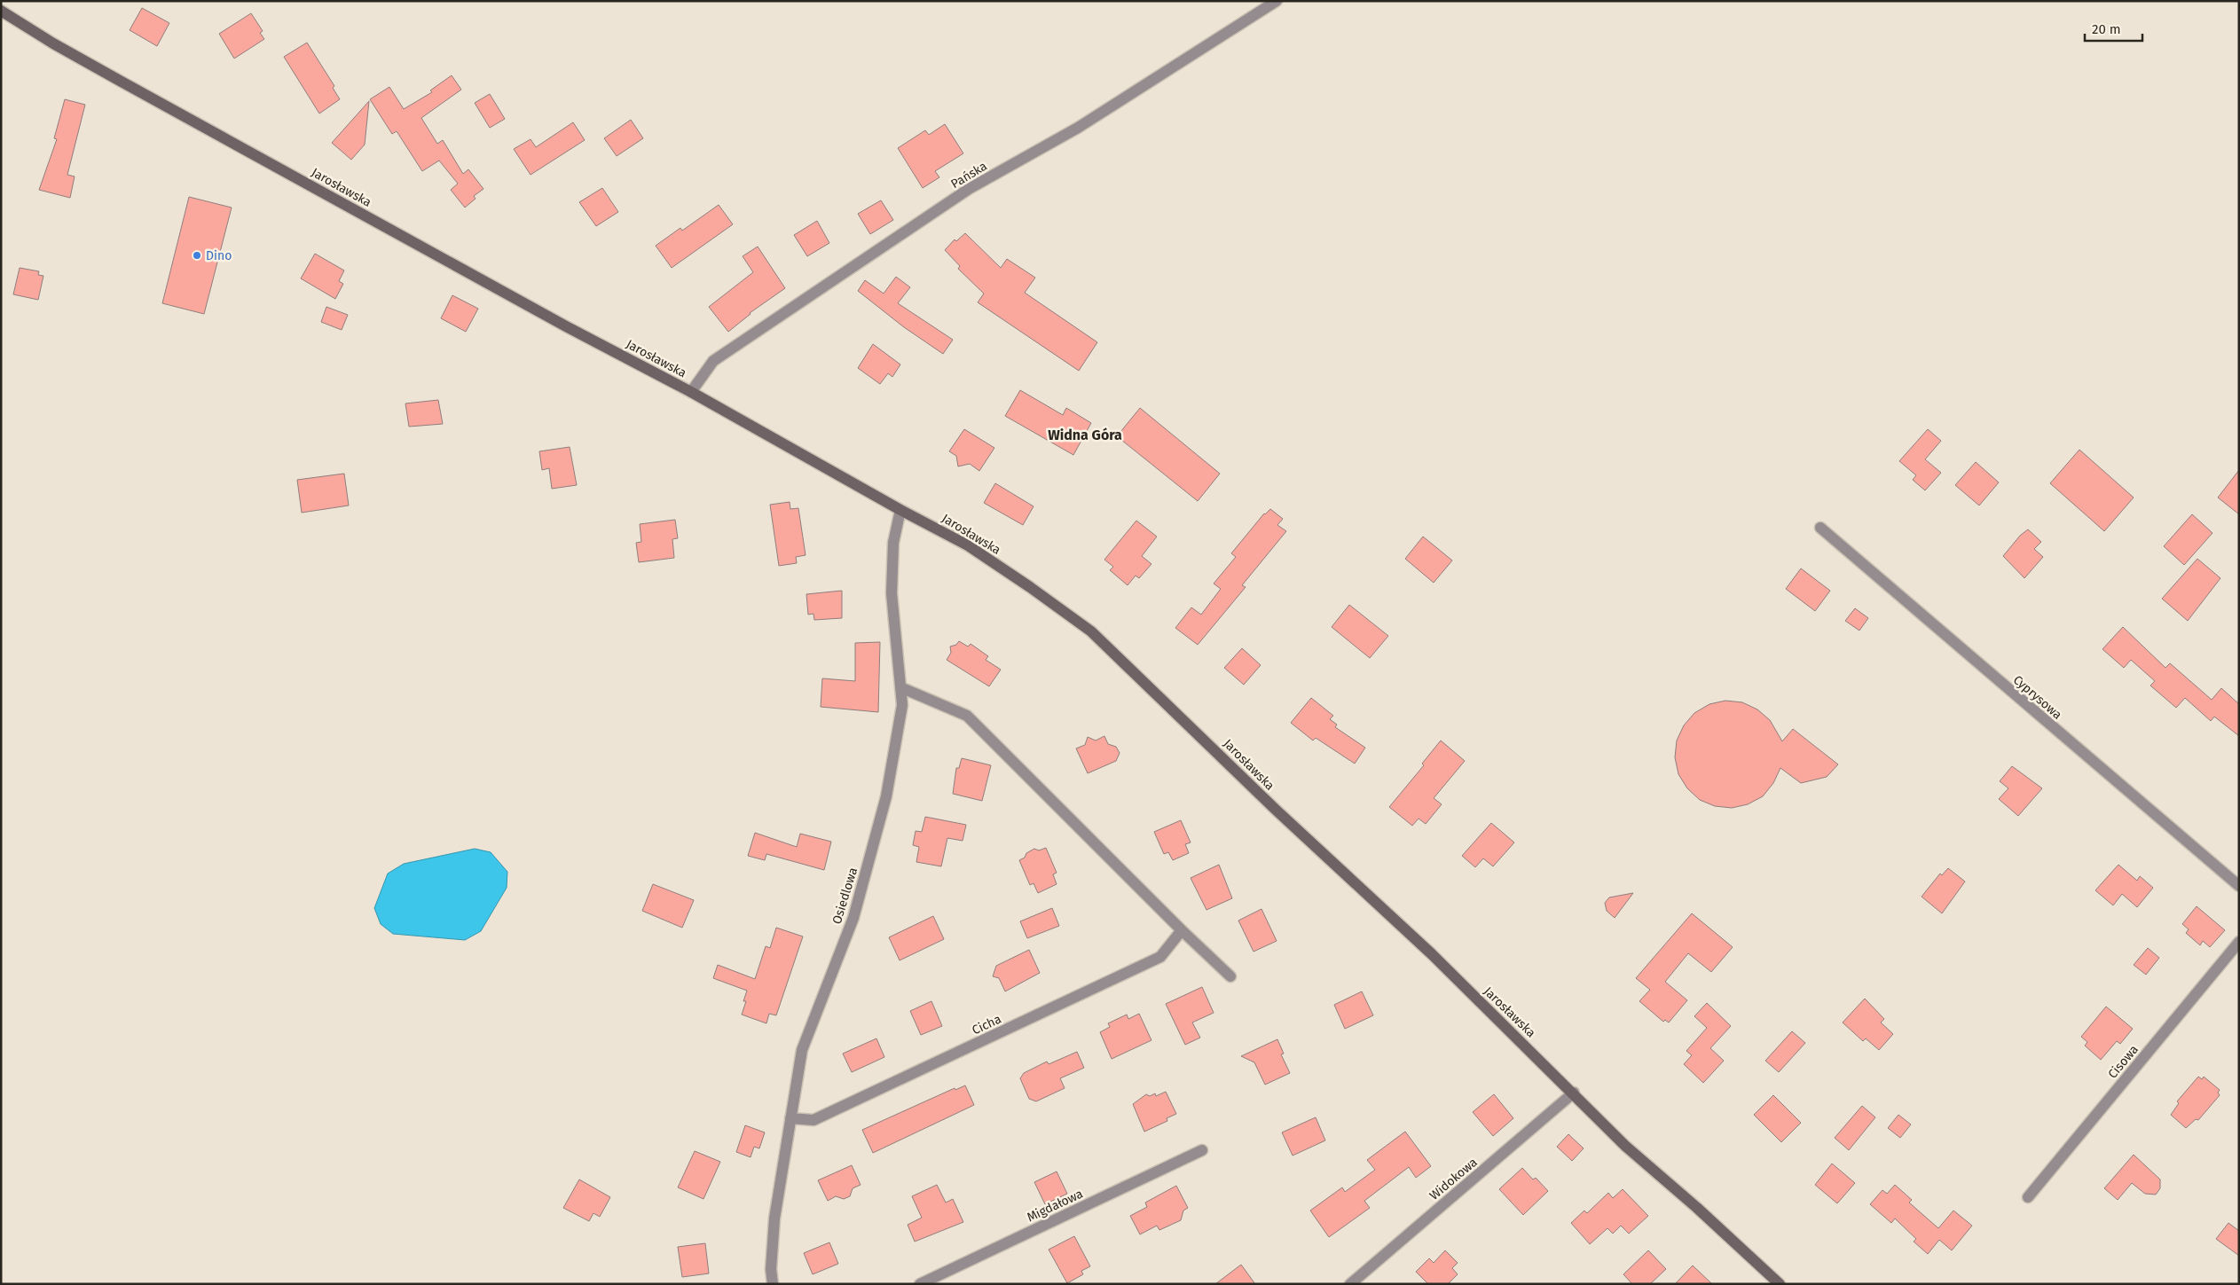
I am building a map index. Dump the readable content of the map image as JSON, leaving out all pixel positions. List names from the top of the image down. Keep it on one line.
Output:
{"streets":{"main road":["Jarosławska"],"street":["Pańska","Cyprysowa","Osiedlowa","Cicha","Cisowa","Widokowa","Migdałowa"]},"crossings":[["Pańska","Jarosławska"],["Jarosławska","Osiedlowa"],["Jarosławska","Widokowa"],["Osiedlowa","Cicha"]],"districts":["Widna Góra"],"places":["Dino"],"scale_bar":"20 m"}
